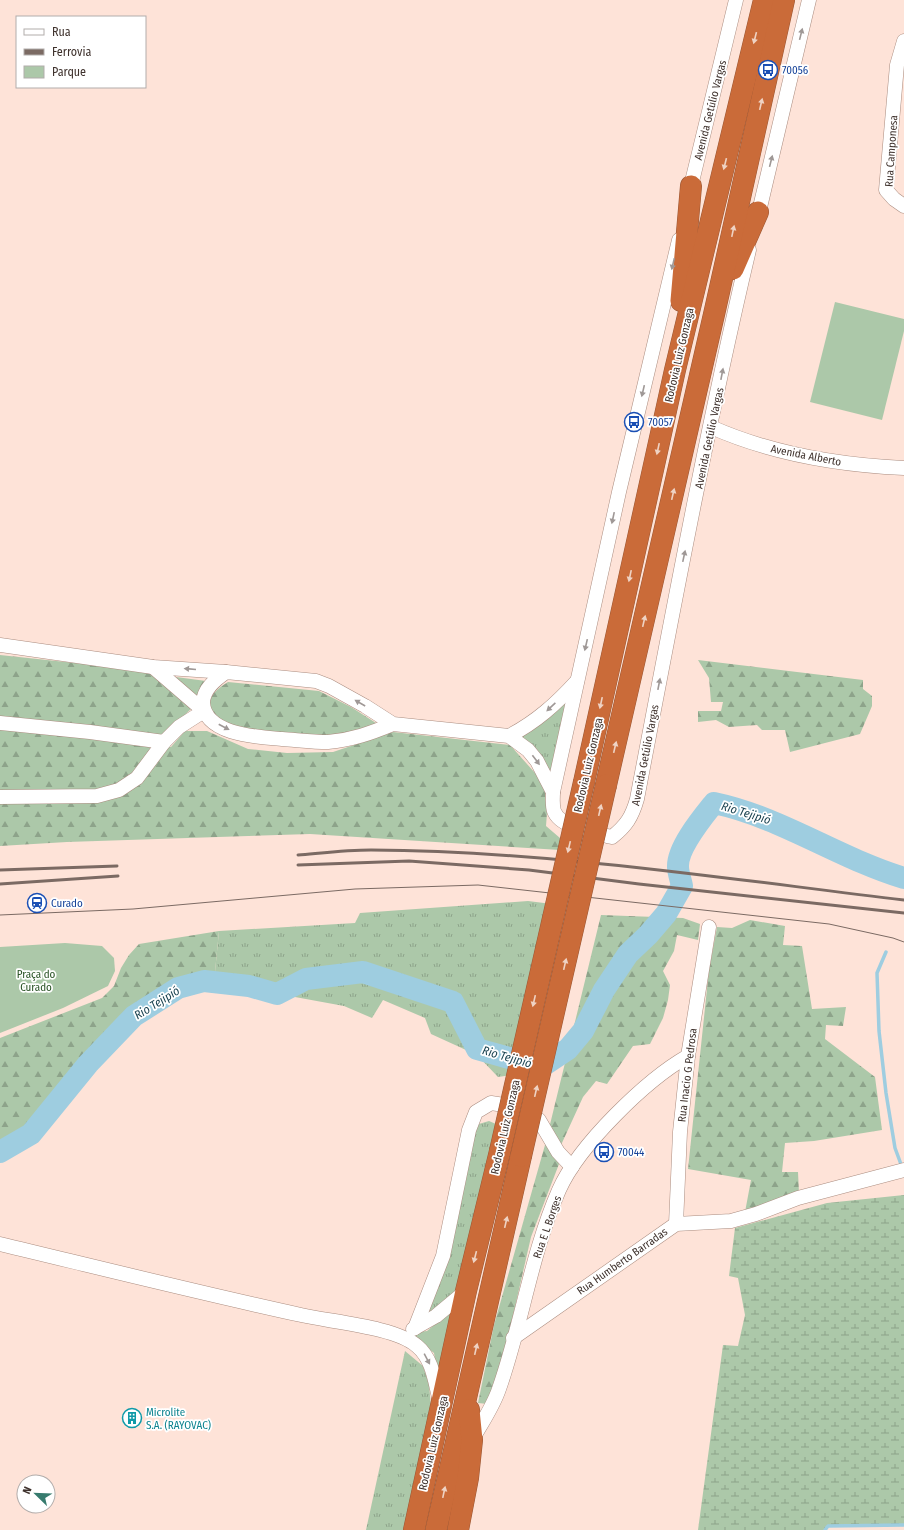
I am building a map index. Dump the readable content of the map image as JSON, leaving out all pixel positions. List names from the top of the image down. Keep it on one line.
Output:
{"streets":{"highway":["Rodovia Luiz Gonzaga"],"street":["Avenida Getúlio Vargas","Rua Camponesa","Avenida Alberto","Rua Inacio G Pedrosa","Rua E L Borges","Rua Humberto Barradas"]},"crossings":[["Avenida Getúlio Vargas","Avenida Alberto"],["Rua Inacio G Pedrosa","Rua E L Borges"],["Rua Inacio G Pedrosa","Rua Humberto Barradas"],["Rua E L Borges","Rua Humberto Barradas"]],"water":["Rio Tejipió"],"parks":["Praça do Curado"],"places":{"bus stop":["70056","70057","70044"],"station":["Curado"],"building":["Microlite S.A. (RAYOVAC)"]},"legend":["Rua","Ferrovia","Parque"],"north":"top left"}
